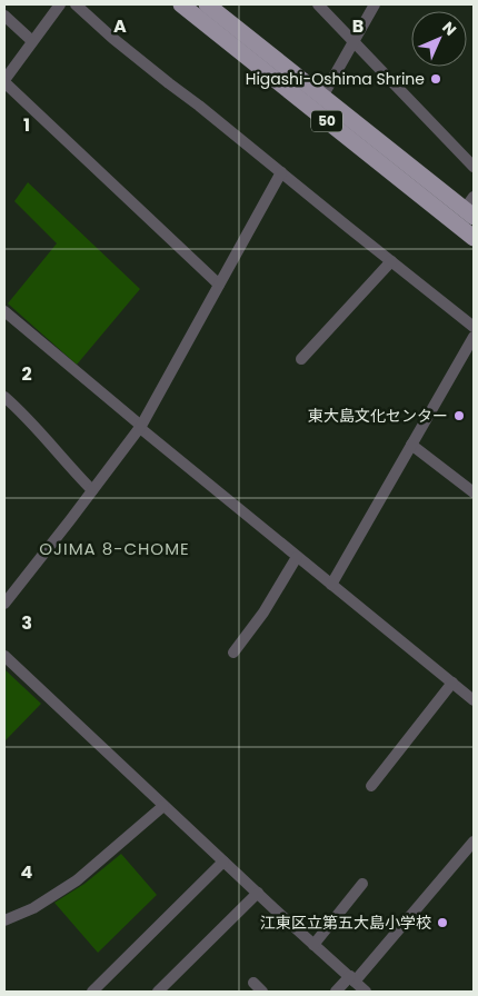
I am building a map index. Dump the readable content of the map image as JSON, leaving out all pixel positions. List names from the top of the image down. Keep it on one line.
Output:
{"streets":{"main road":["50"]},"districts":["OJIMA 8-CHOME"],"places":["Higashi-Oshima Shrine","東大島文化センター","江東区立第五大島小学校"],"north":"top right","grid":{"columns":["A","B"],"rows":["1","2","3","4"]}}
